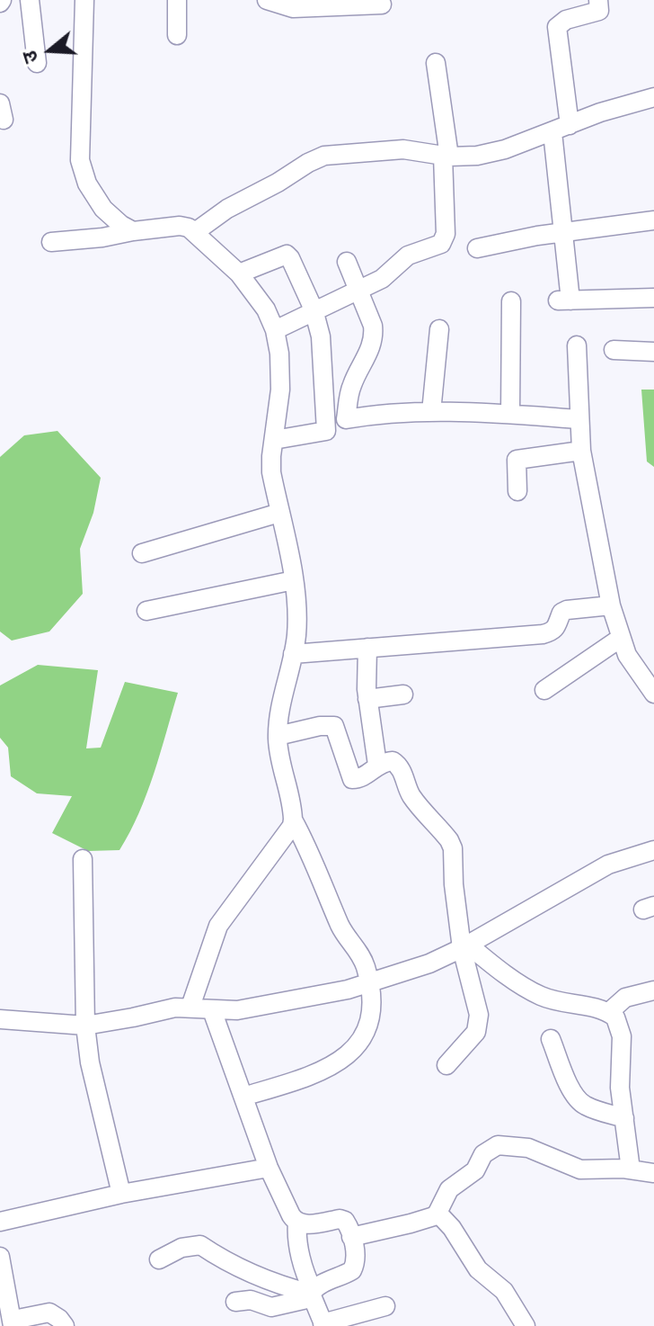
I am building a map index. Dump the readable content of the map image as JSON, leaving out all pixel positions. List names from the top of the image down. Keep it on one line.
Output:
{"north":"left"}
